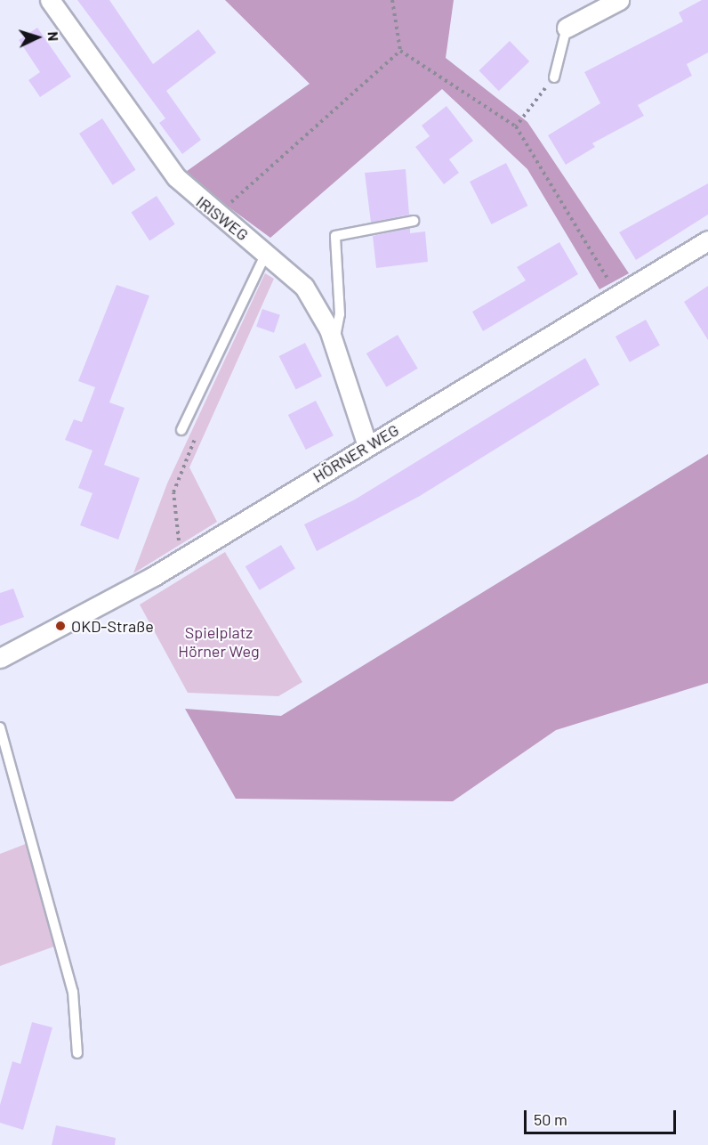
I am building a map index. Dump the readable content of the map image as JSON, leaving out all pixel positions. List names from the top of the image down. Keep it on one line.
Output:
{"streets":{"street":["IRISWEG","HÖRNER WEG"]},"crossings":[["IRISWEG","HÖRNER WEG"]],"parks":["Spielplatz Hörner Weg"],"places":["OKD-Straße"],"scale_bar":"50 m","north":"right"}
